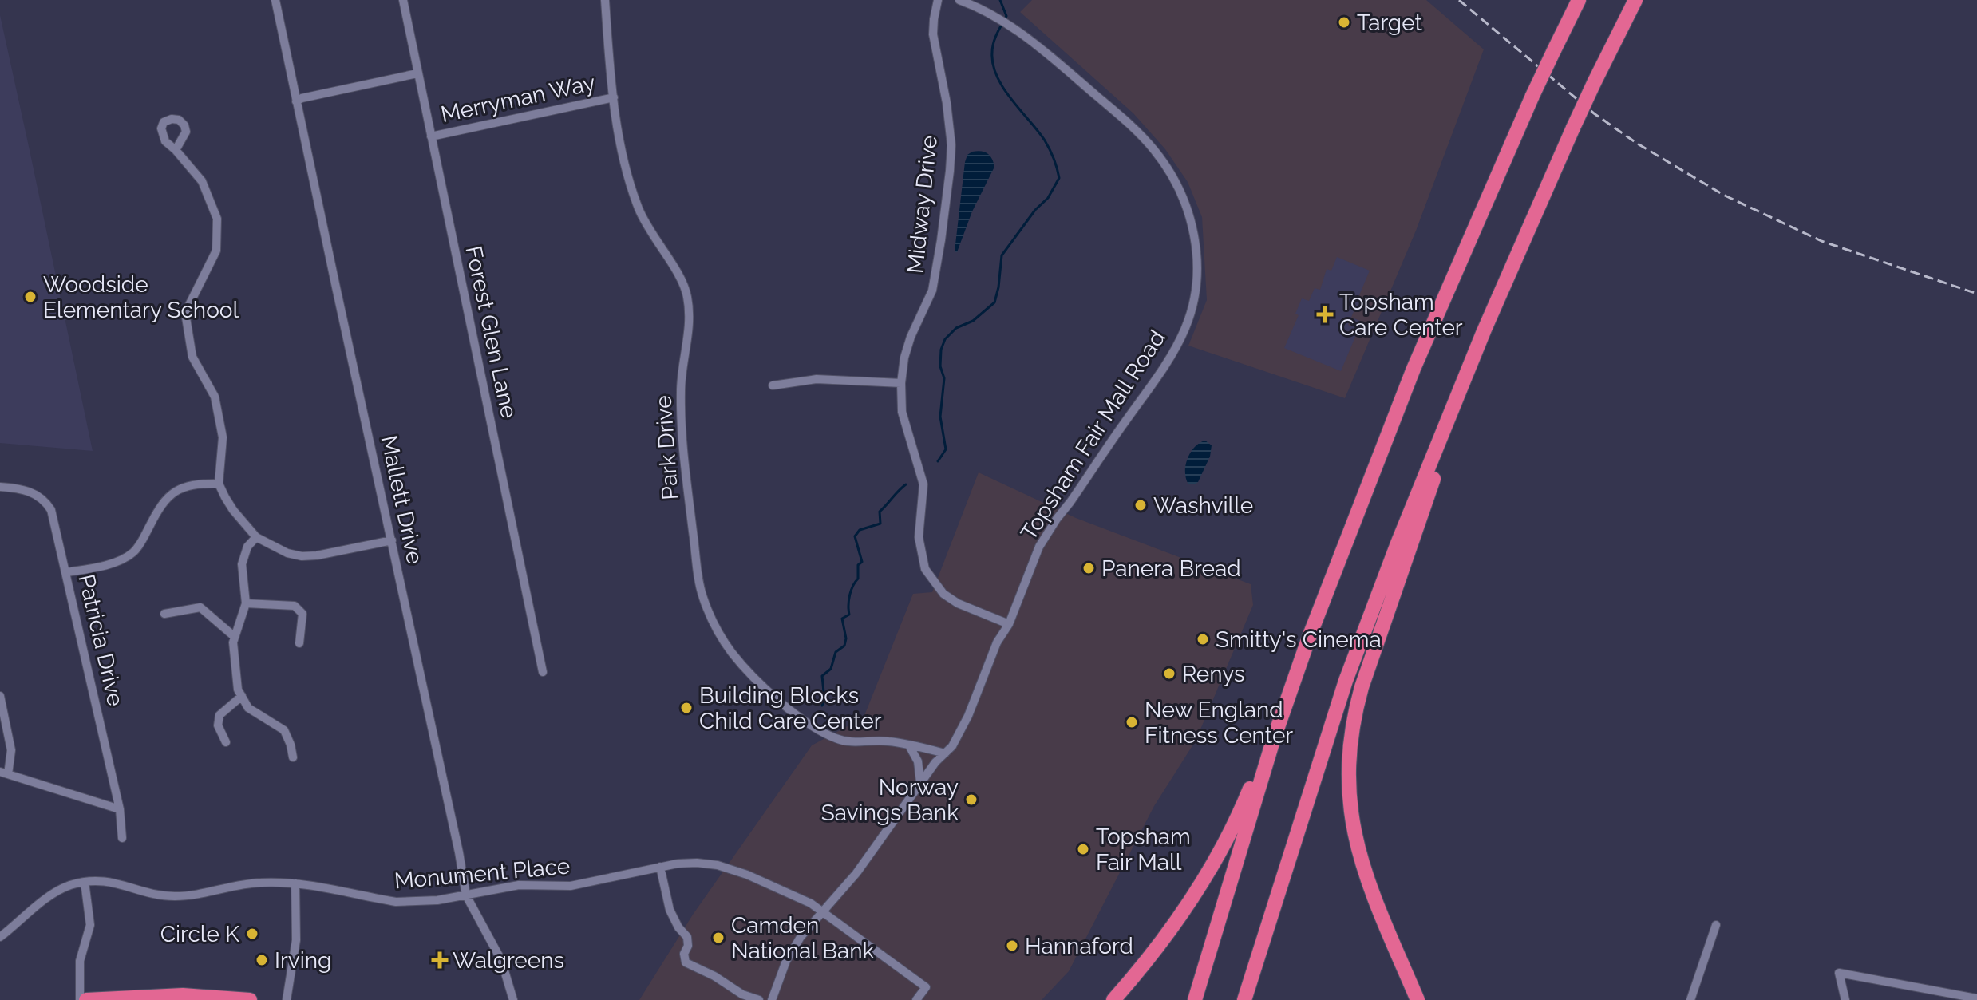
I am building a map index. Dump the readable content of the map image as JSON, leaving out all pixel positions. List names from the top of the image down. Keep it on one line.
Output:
{"streets":{"street":["Merryman Way","Midway Drive","Forest Glen Lane","Topsham Fair Mall Road","Park Drive","Mallett Drive","Patricia Drive","Monument Place"]},"crossings":[["Merryman Way","Forest Glen Lane"],["Merryman Way","Park Drive"],["Midway Drive","Topsham Fair Mall Road"],["Topsham Fair Mall Road","Park Drive"],["Topsham Fair Mall Road","Monument Place"],["Mallett Drive","Monument Place"]],"places":{"other":["Target","Woodside Elementary School","Washville","Panera Bread","Smitty's Cinema","Renys","Building Blocks Child Care Center","New England Fitness Center","Norway Savings Bank","Topsham Fair Mall","Circle K","Camden National Bank","Hannaford","Irving"],"health":["Topsham Care Center","Walgreens"]}}
